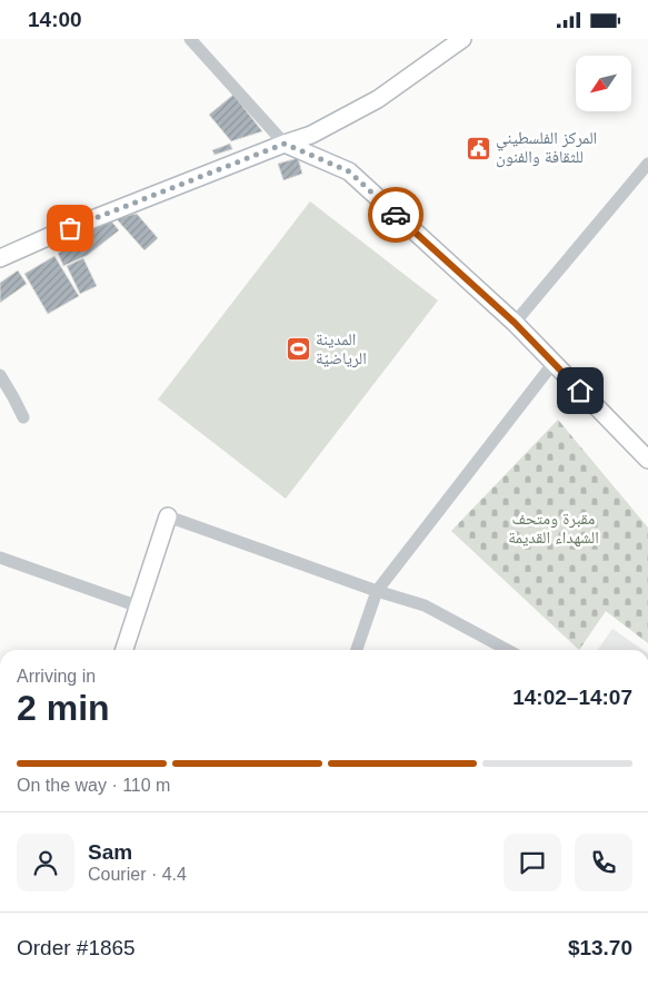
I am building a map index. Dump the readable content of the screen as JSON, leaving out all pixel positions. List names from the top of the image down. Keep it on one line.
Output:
{"parks":["مقبرة ومتحف الشهداء القديمة"],"places":{"public building":["المركز الفلسطيني للثقافة والفنون"],"sports":["المدينة الرياضيّة"]},"north":"bottom left","page":{"status":"14:00","heading":["2 min","Arriving in","14:02–14:07"],"panel":["Sam","Courier · 4.4","Order #1865","$13.70"],"bar":"On the way · 110 m"}}
